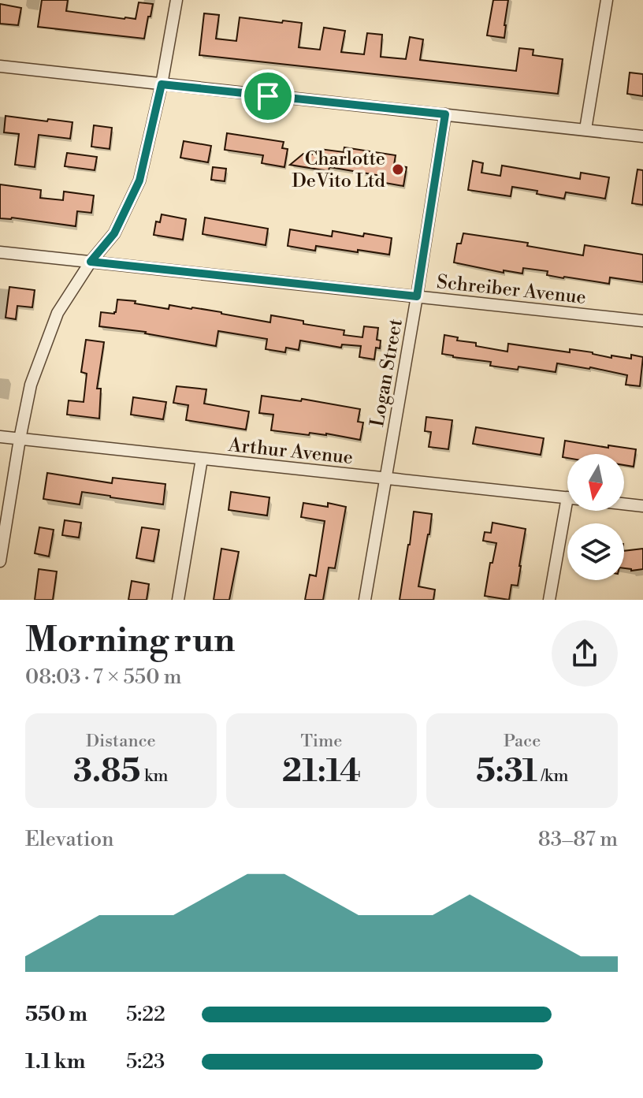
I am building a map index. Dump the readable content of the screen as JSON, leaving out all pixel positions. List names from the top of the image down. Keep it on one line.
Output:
{"streets":{"street":["Schreiber Avenue","Logan Street","Arthur Avenue"]},"crossings":[["Schreiber Avenue","Logan Street"],["Logan Street","Arthur Avenue"]],"places":["Charlotte DeVito Ltd"],"north":"bottom","page":{"heading":["Morning run","08:03 · 7 × 550 m"],"stats":[["Distance","3.85 km"],["Time","21:14"],["Pace","5:31 /km"]],"chart":["Elevation","83–87 m"],"list":[{"name":"550 m","note":"5:22"},{"name":"1.1 km","note":"5:23"}]}}
